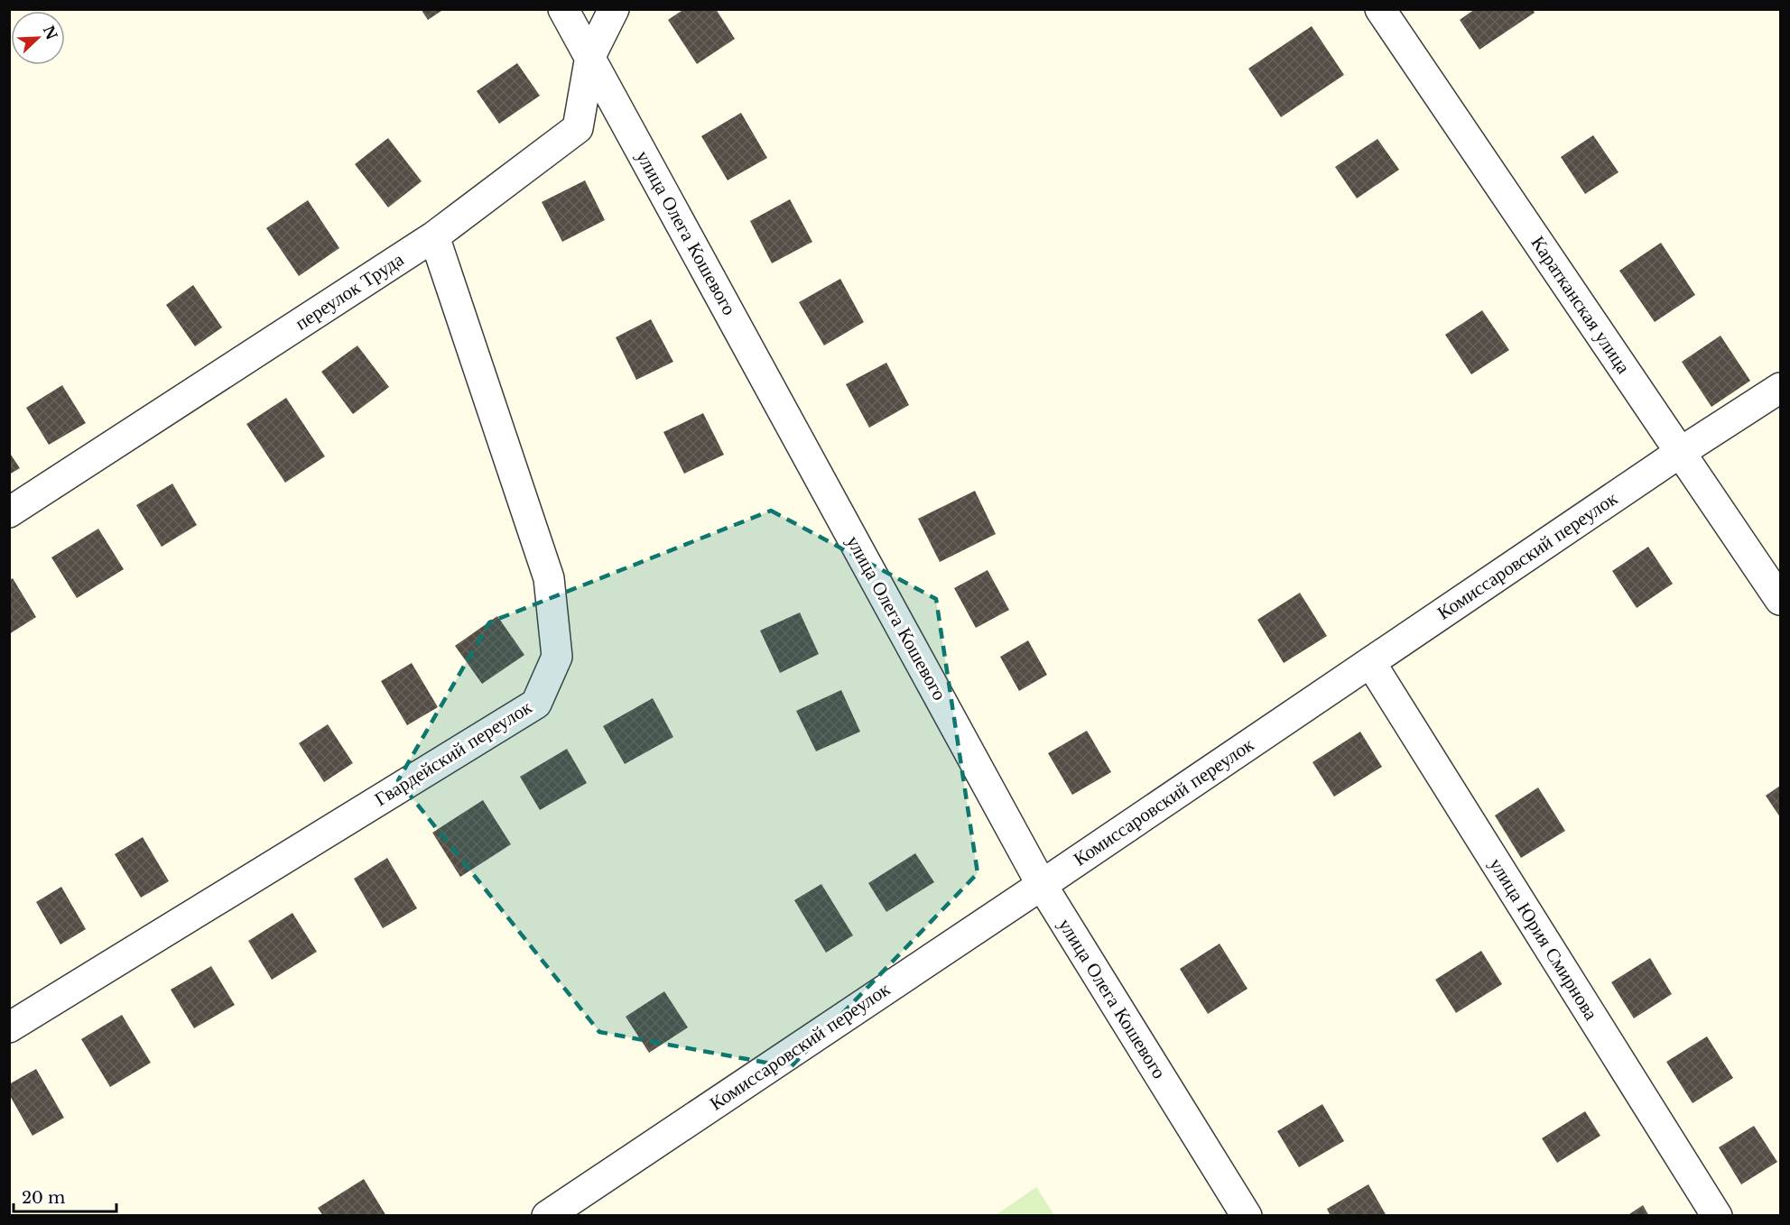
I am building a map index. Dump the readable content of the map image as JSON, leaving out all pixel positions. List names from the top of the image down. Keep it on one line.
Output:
{"streets":{"street":["улица Олега Кошевого","переулок Труда","Каратканская улица","Комиссаровский переулок","Гвардейский переулок","улица Юрия Смирнова"]},"crossings":[["улица Олега Кошевого","переулок Труда"],["улица Олега Кошевого","Комиссаровский переулок"],["переулок Труда","Гвардейский переулок"],["Каратканская улица","Комиссаровский переулок"],["Комиссаровский переулок","улица Юрия Смирнова"]],"scale_bar":"20 m","north":"top right"}
